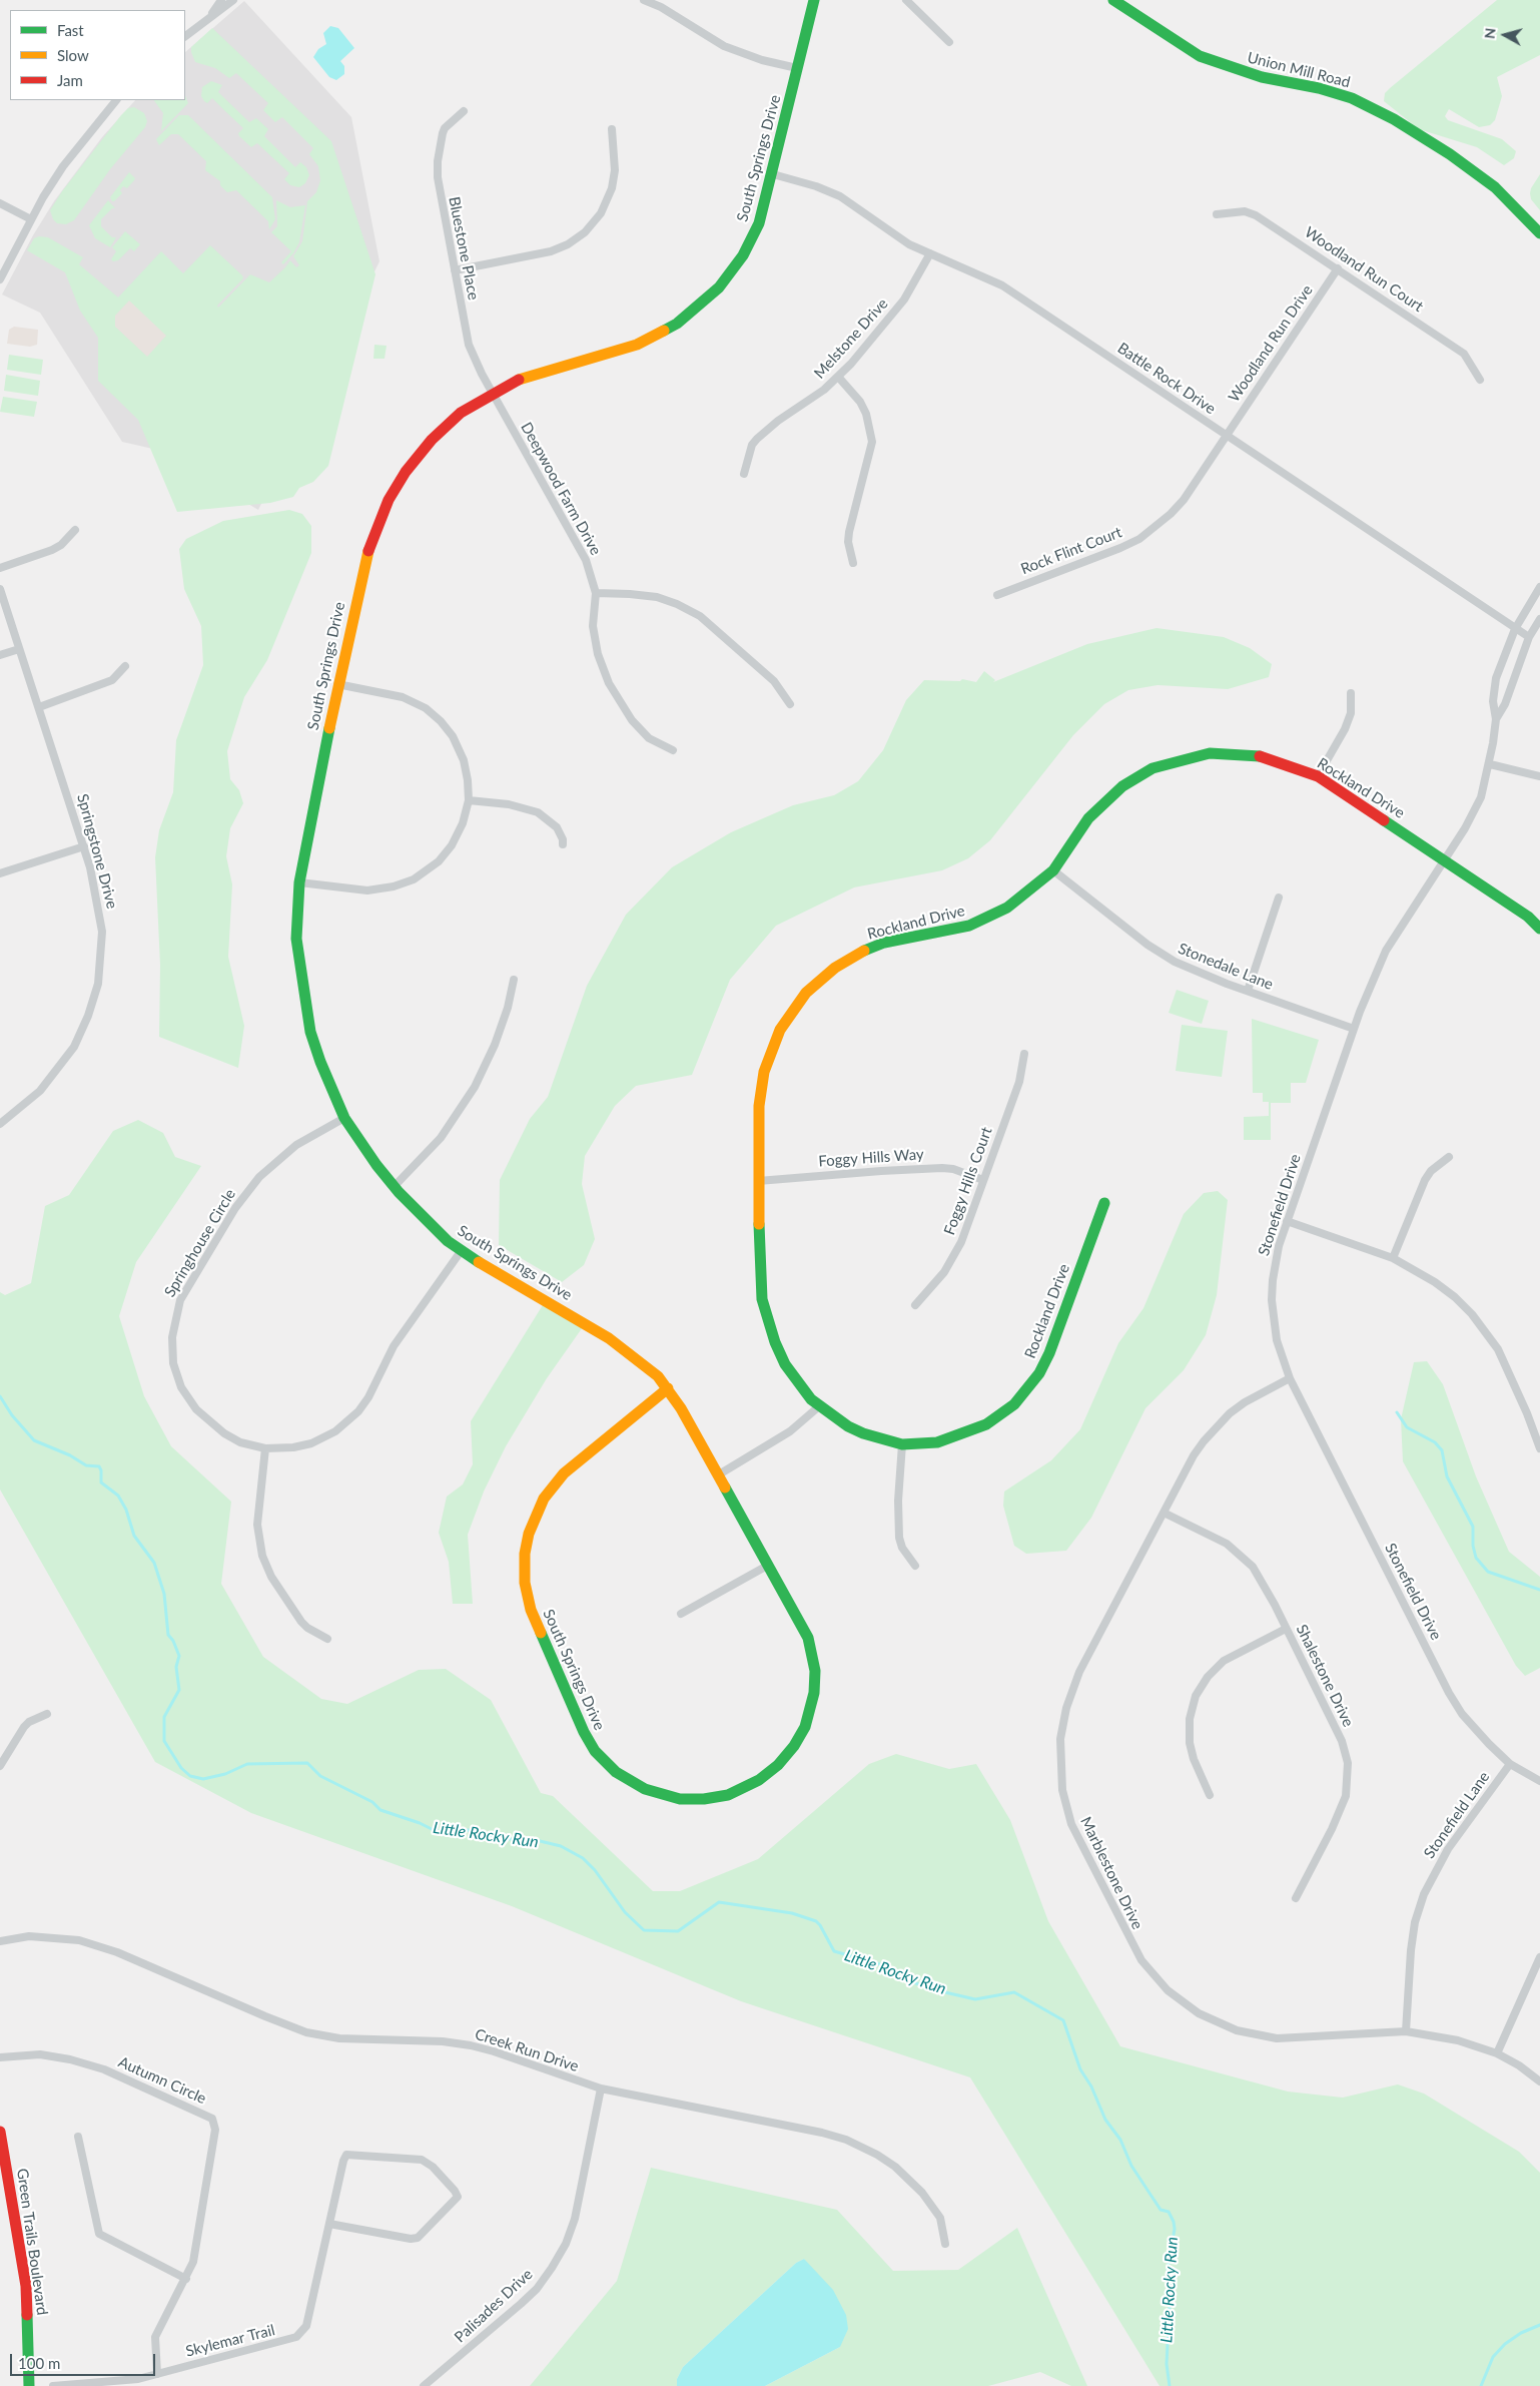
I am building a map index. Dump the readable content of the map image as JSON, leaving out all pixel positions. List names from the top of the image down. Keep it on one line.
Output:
{"streets":{"street":["Union Mill Road","South Springs Drive","Bluestone Place","Woodland Run Court","Melstone Drive","Woodland Run Drive","Battle Rock Drive","Deepwood Farm Drive","Rock Flint Court","Rockland Drive","Springstone Drive","Stonedale Lane","Foggy Hills Way","Foggy Hills Court","Stonefield Drive","Springhouse Circle","Shalestone Drive","Stonefield Lane","Marblestone Drive","Creek Run Drive","Autumn Circle","Green Trails Boulevard","Palisades Drive","Skylemar Trail"]},"crossings":[["South Springs Drive","Bluestone Place"],["South Springs Drive","Battle Rock Drive"],["South Springs Drive","Deepwood Farm Drive"],["South Springs Drive","Springhouse Circle"],["Bluestone Place","Deepwood Farm Drive"],["Woodland Run Court","Woodland Run Drive"],["Melstone Drive","Battle Rock Drive"],["Woodland Run Drive","Battle Rock Drive"],["Woodland Run Drive","Rock Flint Court"],["Battle Rock Drive","Rock Flint Court"],["Battle Rock Drive","Stonefield Drive"],["Rockland Drive","Stonedale Lane"],["Rockland Drive","Foggy Hills Way"],["Rockland Drive","Stonefield Drive"],["Stonedale Lane","Stonefield Drive"],["Foggy Hills Way","Foggy Hills Court"],["Stonefield Drive","Stonefield Lane"],["Stonefield Drive","Marblestone Drive"],["Shalestone Drive","Marblestone Drive"],["Stonefield Lane","Marblestone Drive"],["Creek Run Drive","Palisades Drive"],["Autumn Circle","Skylemar Trail"]],"water":["Little Rocky Run"],"legend":["Fast","Slow","Jam"],"scale_bar":"100 m","north":"left"}
